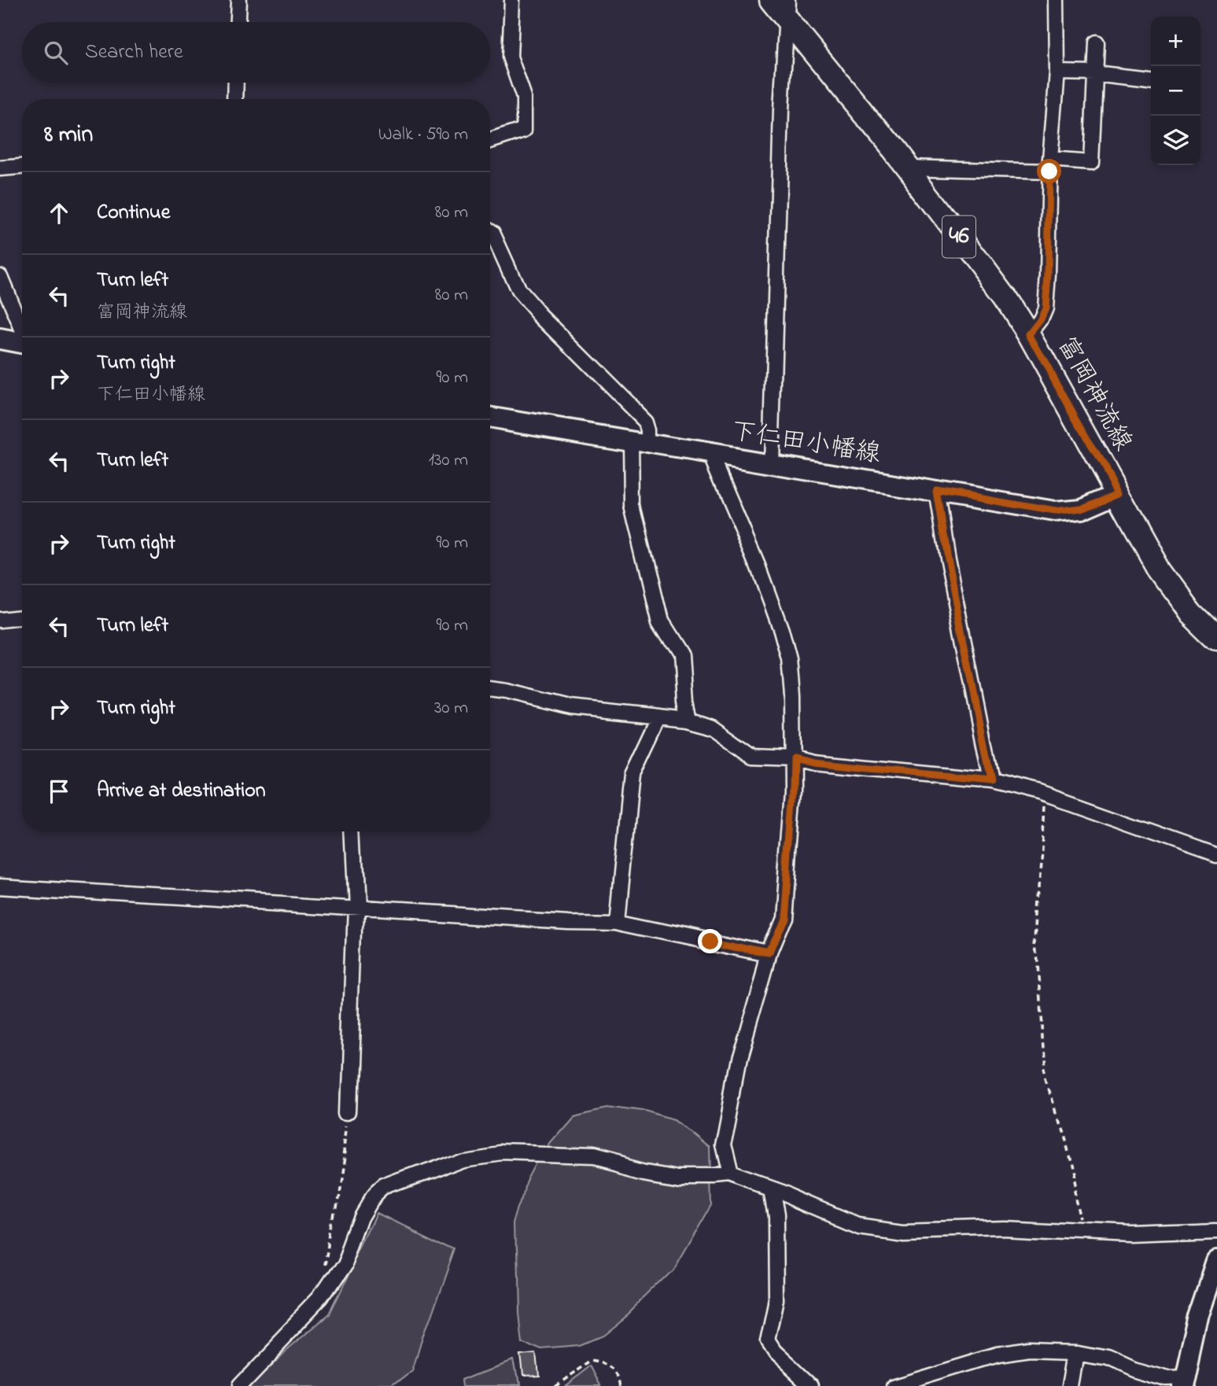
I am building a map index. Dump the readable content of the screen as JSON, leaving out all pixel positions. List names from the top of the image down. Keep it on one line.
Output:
{"streets":{"main road":["46","富岡神流線","下仁田小幡線"]},"crossings":[["富岡神流線","下仁田小幡線"]],"page":{"map_buttons":["+","−"],"search":"Search here","heading":["8 min","Walk · 590 m"],"list":[["Continue","80 m"],["Turn left","富岡神流線","80 m"],["Turn right","下仁田小幡線","90 m"],["Turn left","130 m"],["Turn right","90 m"],["Turn left","90 m"],["Turn right","30 m"],"Arrive at destination"]}}
